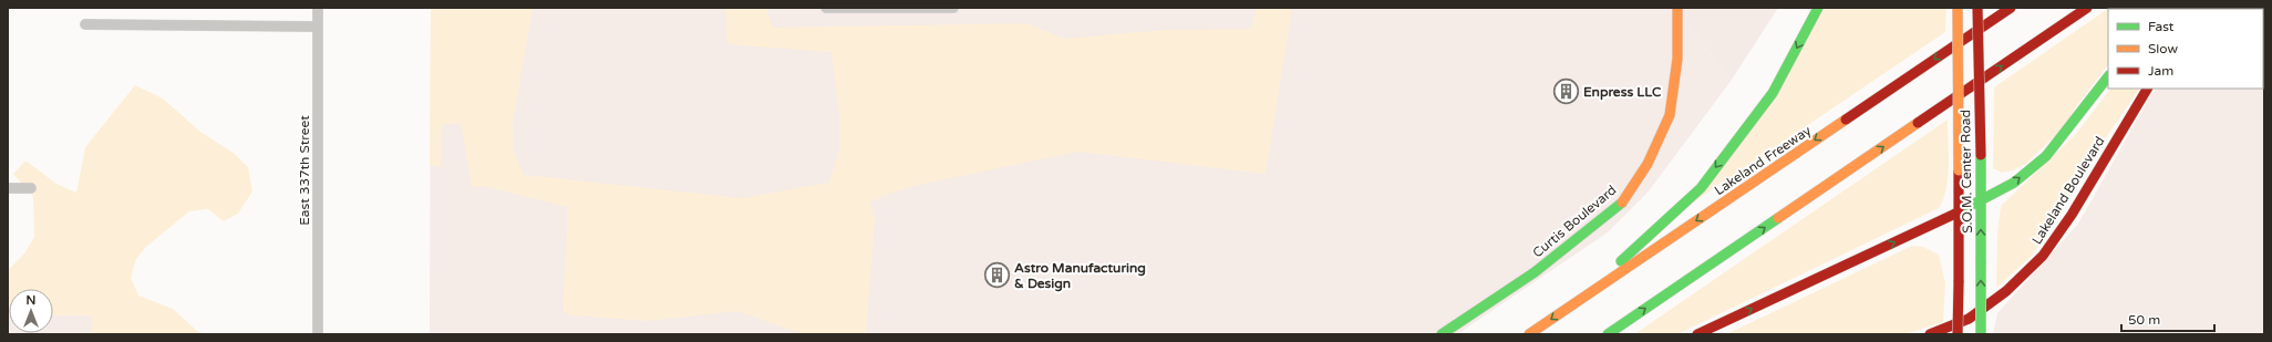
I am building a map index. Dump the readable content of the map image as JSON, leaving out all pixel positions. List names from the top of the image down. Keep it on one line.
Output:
{"streets":{"main road":["Lakeland Freeway","S.O.M. Center Road","Lakeland Boulevard","Curtis Boulevard"],"street":["East 337th Street"]},"places":{"building":["Enpress LLC","Astro Manufacturing & Design"]},"legend":["Fast","Slow","Jam"],"scale_bar":"50 m","north":"top"}
